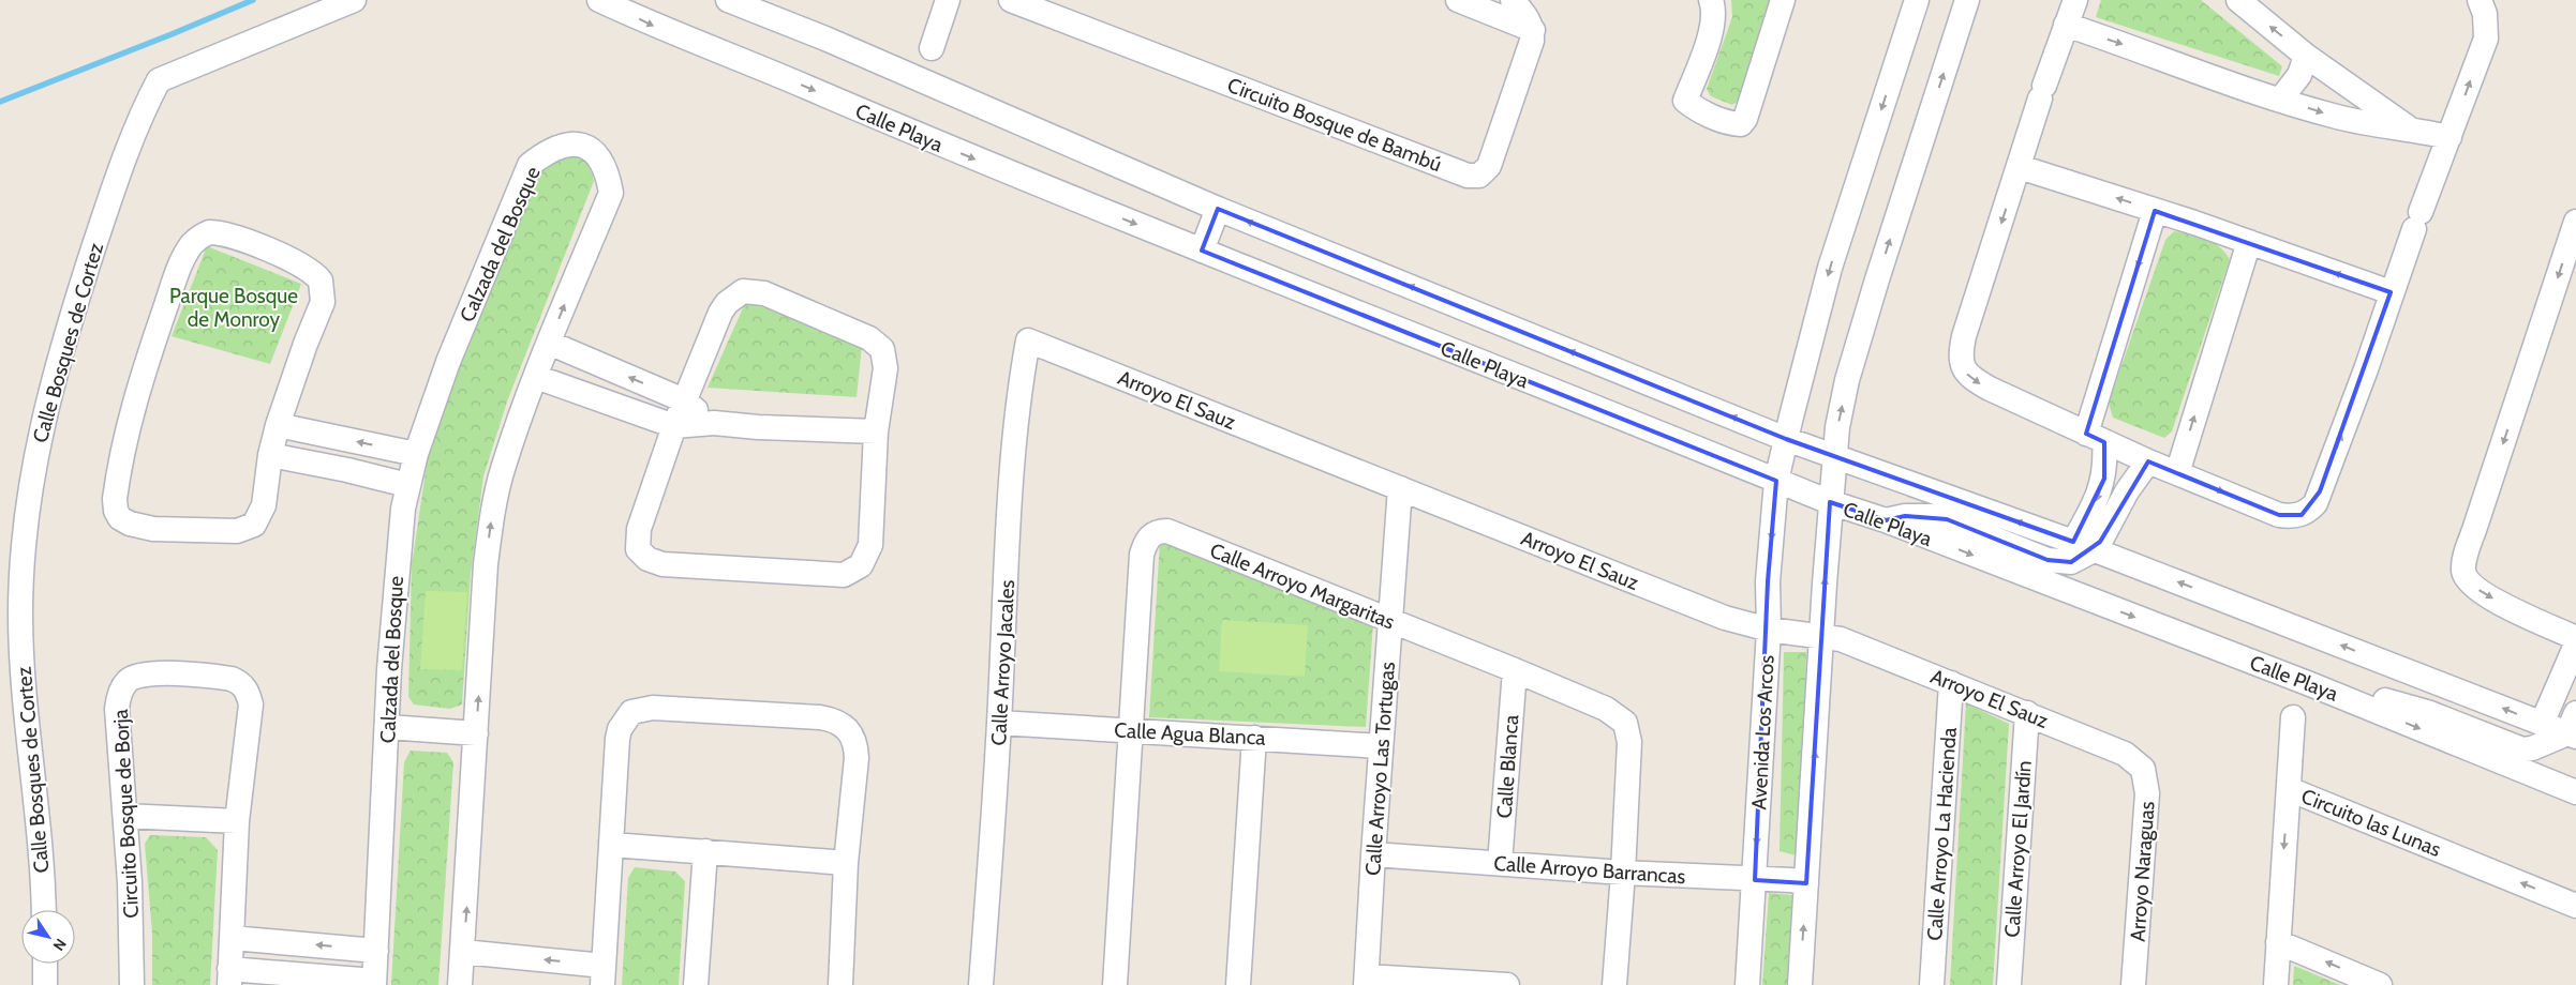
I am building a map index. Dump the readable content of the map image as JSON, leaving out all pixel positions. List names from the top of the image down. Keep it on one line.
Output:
{"streets":{"street":["Circuito Bosque de Bambú","Calle Playa","Calzada del Bosque","Calle Bosques de Cortez","Arroyo El Sauz","Calle Arroyo Margaritas","Calle Arroyo Jacales","Avenida Los Arcos","Calle Agua Blanca","Calle Blanca","Calle Arroyo Las Tortugas","Circuito Bosque de Borja","Circuito las Lunas","Calle Arroyo La Hacienda","Calle Arroyo El Jardín","Calle Arroyo Barrancas","Arroyo Naraguas"]},"crossings":[["Calle Playa","Avenida Los Arcos"],["Arroyo El Sauz","Calle Arroyo Jacales"],["Arroyo El Sauz","Avenida Los Arcos"],["Arroyo El Sauz","Calle Arroyo Las Tortugas"],["Arroyo El Sauz","Calle Arroyo La Hacienda"],["Arroyo El Sauz","Calle Arroyo El Jardín"],["Arroyo El Sauz","Arroyo Naraguas"],["Calle Arroyo Margaritas","Calle Agua Blanca"],["Calle Arroyo Margaritas","Calle Blanca"],["Calle Arroyo Margaritas","Calle Arroyo Las Tortugas"],["Calle Arroyo Margaritas","Calle Arroyo Barrancas"],["Calle Arroyo Jacales","Calle Agua Blanca"],["Avenida Los Arcos","Calle Arroyo Barrancas"],["Calle Agua Blanca","Calle Arroyo Las Tortugas"],["Calle Blanca","Calle Arroyo Barrancas"],["Calle Arroyo Las Tortugas","Calle Arroyo Barrancas"]],"parks":["Parque Bosque de Monroy"],"north":"bottom right"}
